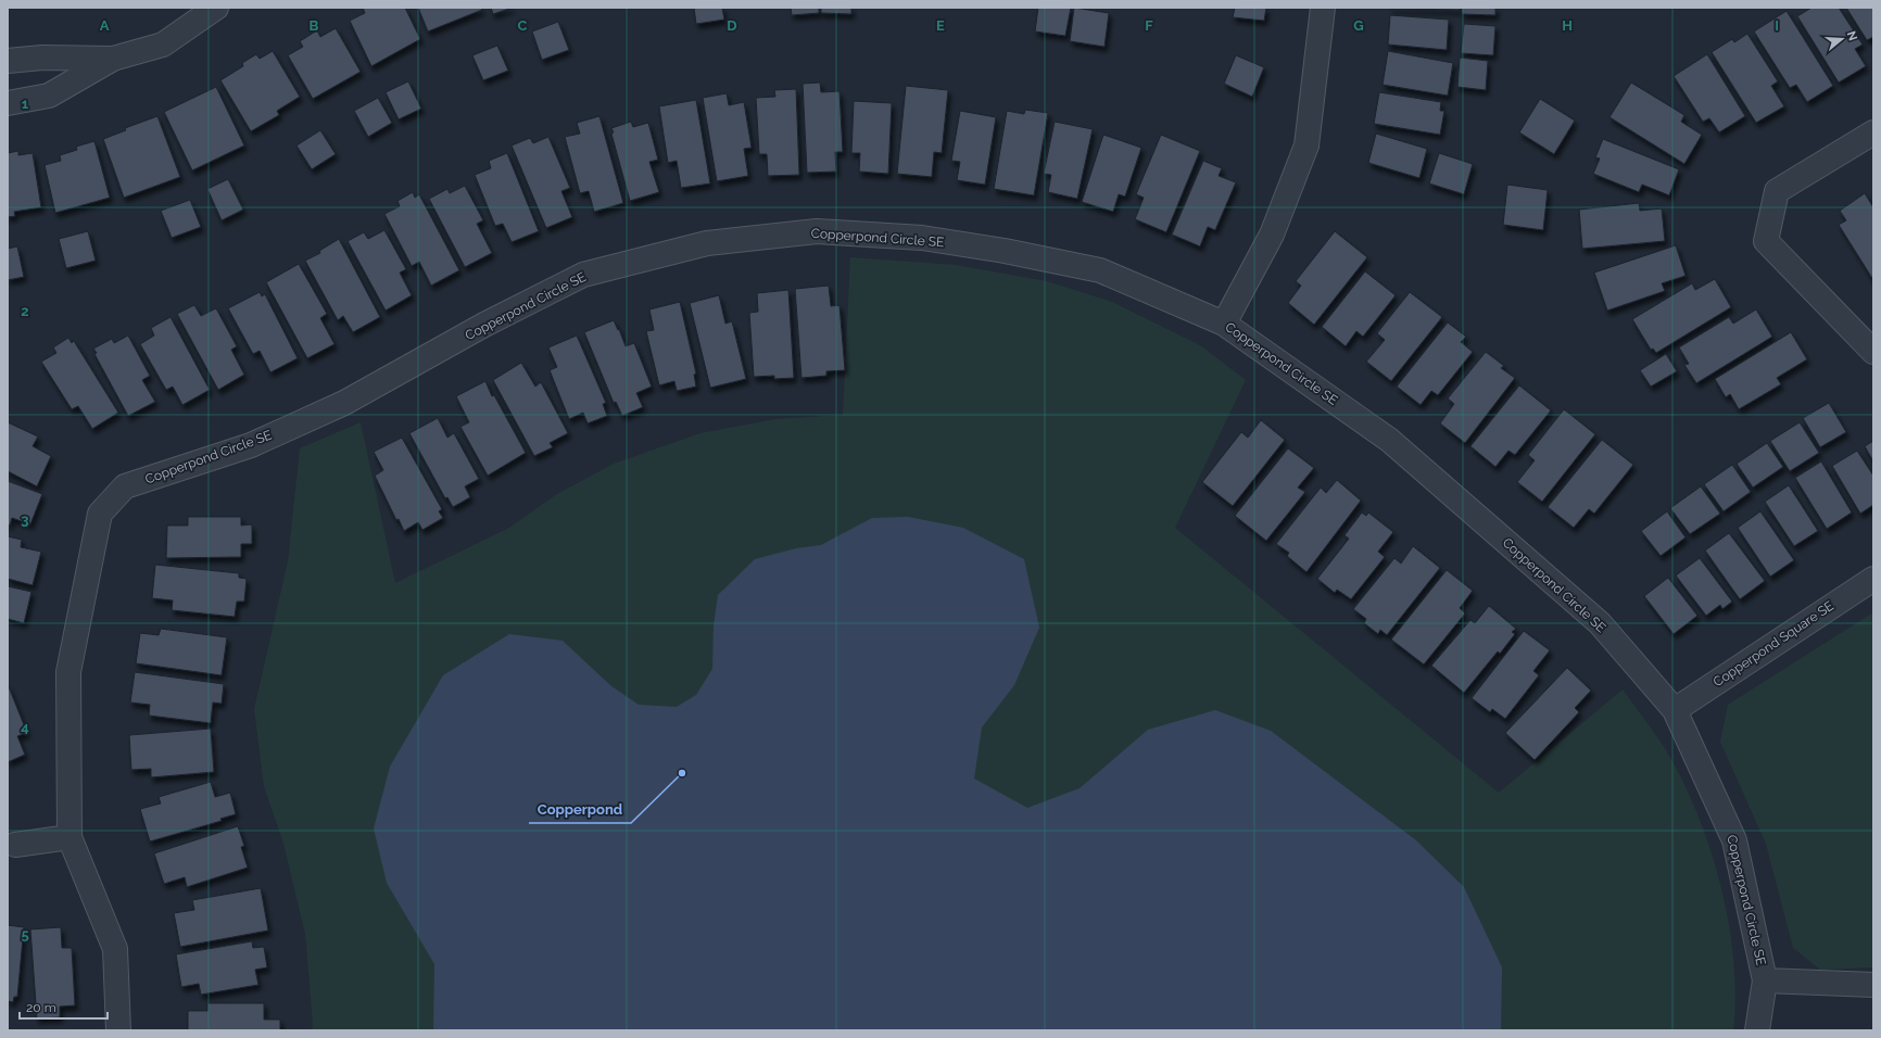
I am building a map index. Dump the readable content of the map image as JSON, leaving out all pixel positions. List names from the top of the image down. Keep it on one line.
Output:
{"streets":{"street":["Copperpond Circle SE","Copperpond Square SE"]},"crossings":[["Copperpond Circle SE","Copperpond Square SE"]],"places":["Copperpond"],"scale_bar":"20 m","north":"right","grid":{"columns":["A","B","C","D","E","F","G","H","I"],"rows":["1","2","3","4","5"]}}
